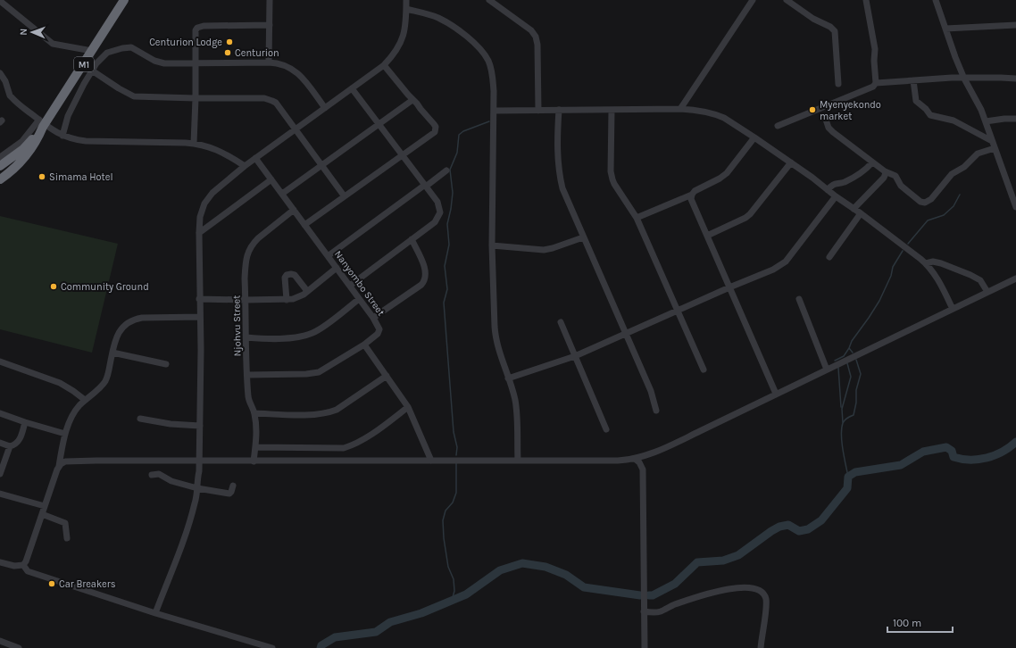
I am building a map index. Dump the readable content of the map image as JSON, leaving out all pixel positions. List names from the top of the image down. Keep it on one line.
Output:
{"streets":{"highway":["M1"],"street":["Nanyombo Street","Njohvu Street"]},"crossings":[["Nanyombo Street","Njohvu Street"]],"places":["Centurion Lodge","Centurion","Myenyekondo market","Simama Hotel","Community Ground","Car Breakers"],"scale_bar":"100 m","north":"left"}
